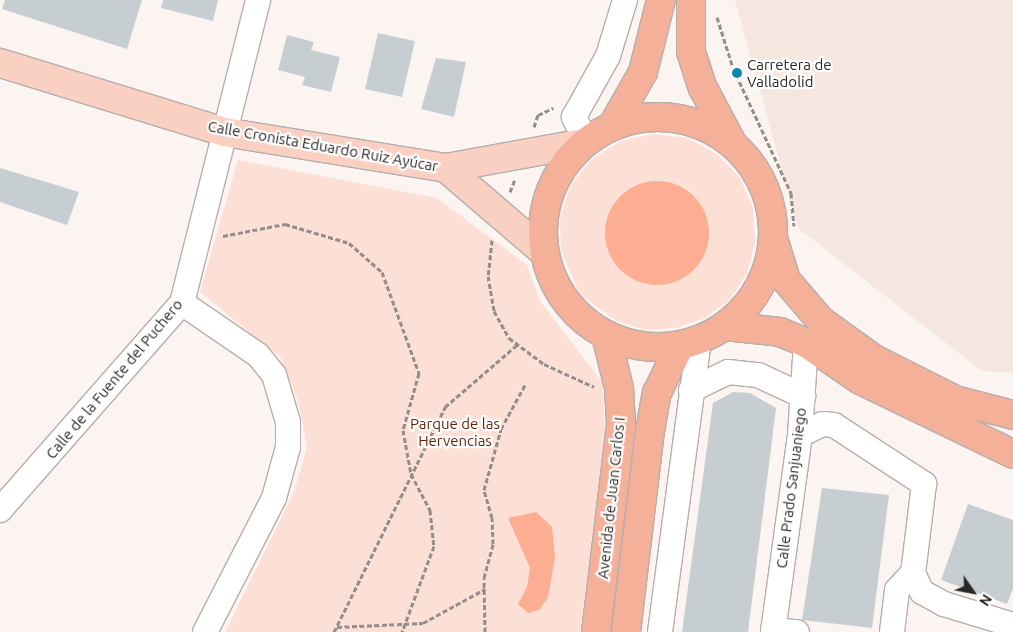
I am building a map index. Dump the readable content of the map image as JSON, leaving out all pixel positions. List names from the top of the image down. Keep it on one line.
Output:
{"streets":{"highway":["Avenida de Juan Carlos I"],"main road":["Calle Cronista Eduardo Ruiz Ayúcar"],"street":["Calle de la Fuente del Puchero","Calle Prado Sanjuaniego"]},"crossings":[["Calle Cronista Eduardo Ruiz Ayúcar","Calle de la Fuente del Puchero"]],"parks":["Parque de las Hervencias"],"places":["Carretera de Valladolid"],"north":"bottom right"}
